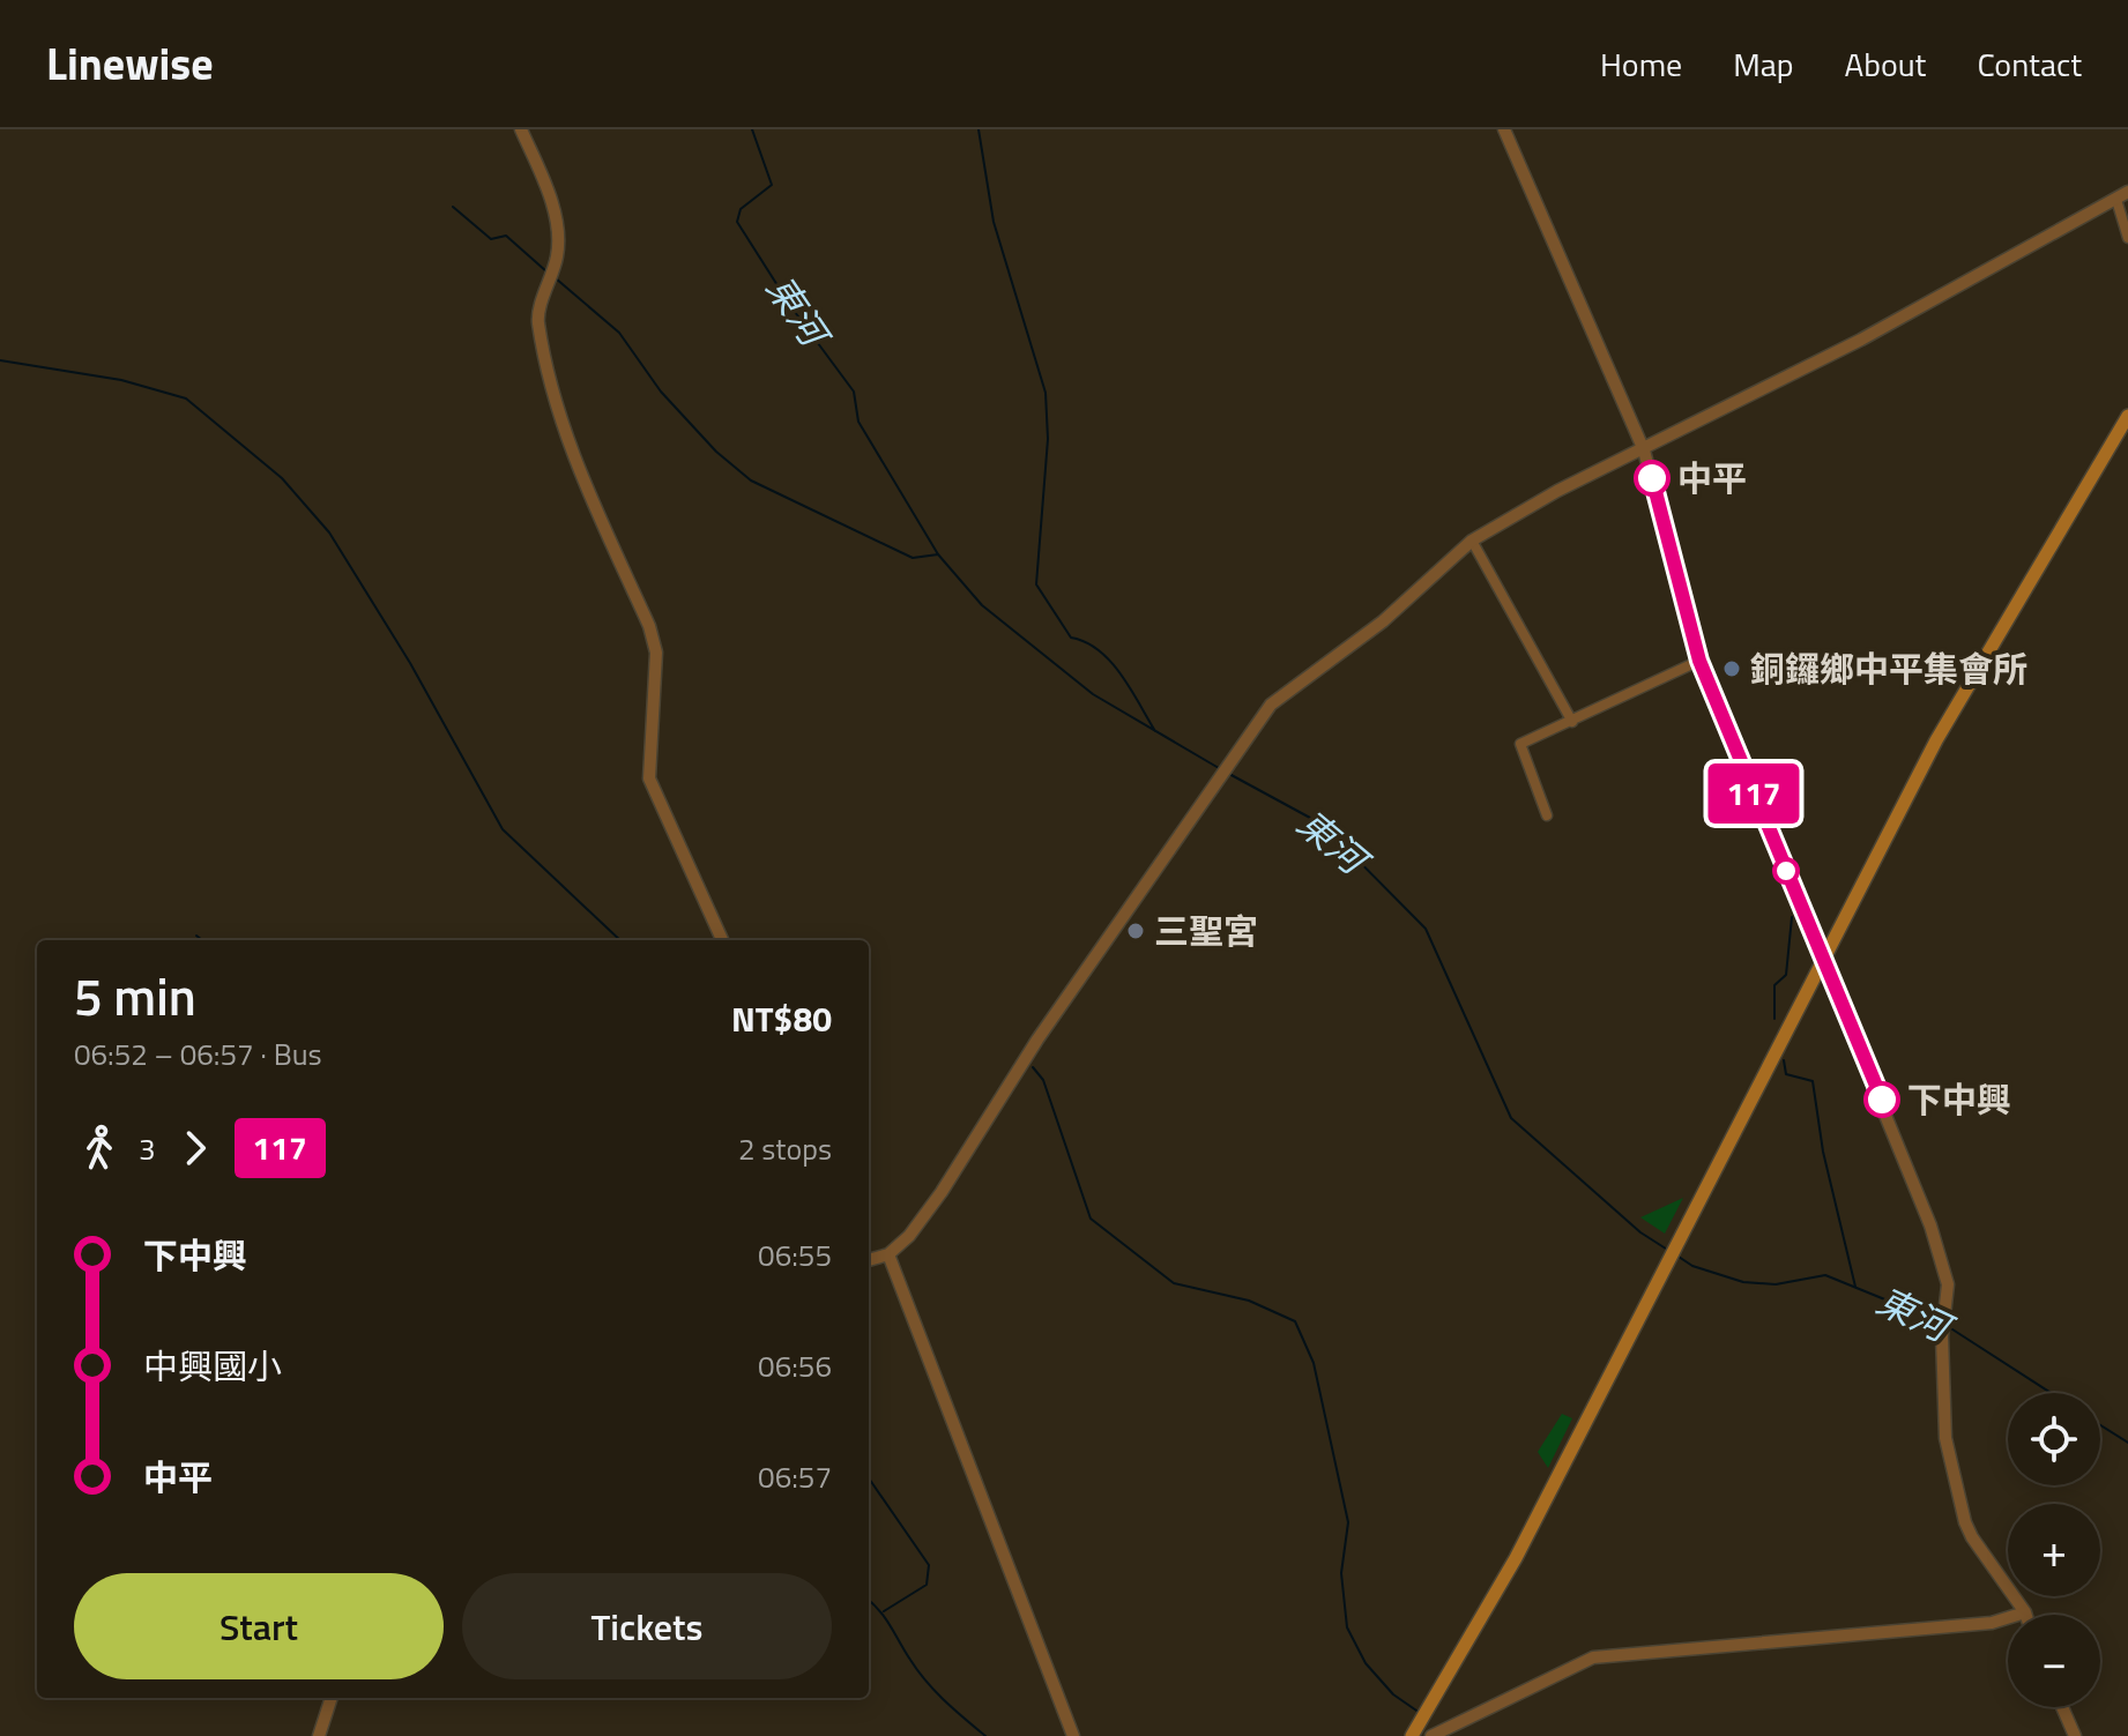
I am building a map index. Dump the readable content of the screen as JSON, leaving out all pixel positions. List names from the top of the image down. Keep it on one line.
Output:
{"water":["東河"],"places":["中平","銅鑼鄉中平集會所","三聖宮","下中興"],"lines":["bus line 117"],"page":{"header":"Linewise","nav":["Home","Map","About","Contact"],"on_map":"117","heading":["5 min","06:52 – 06:57 · Bus","NT$80"],"legs":["3","117","2 stops"],"list":[{"name":"下中興","value":"06:55"},{"name":"中興國小","value":"06:56"},{"name":"中平","value":"06:57"}],"map_buttons":["+","−"],"buttons":["Start","Tickets"]}}
